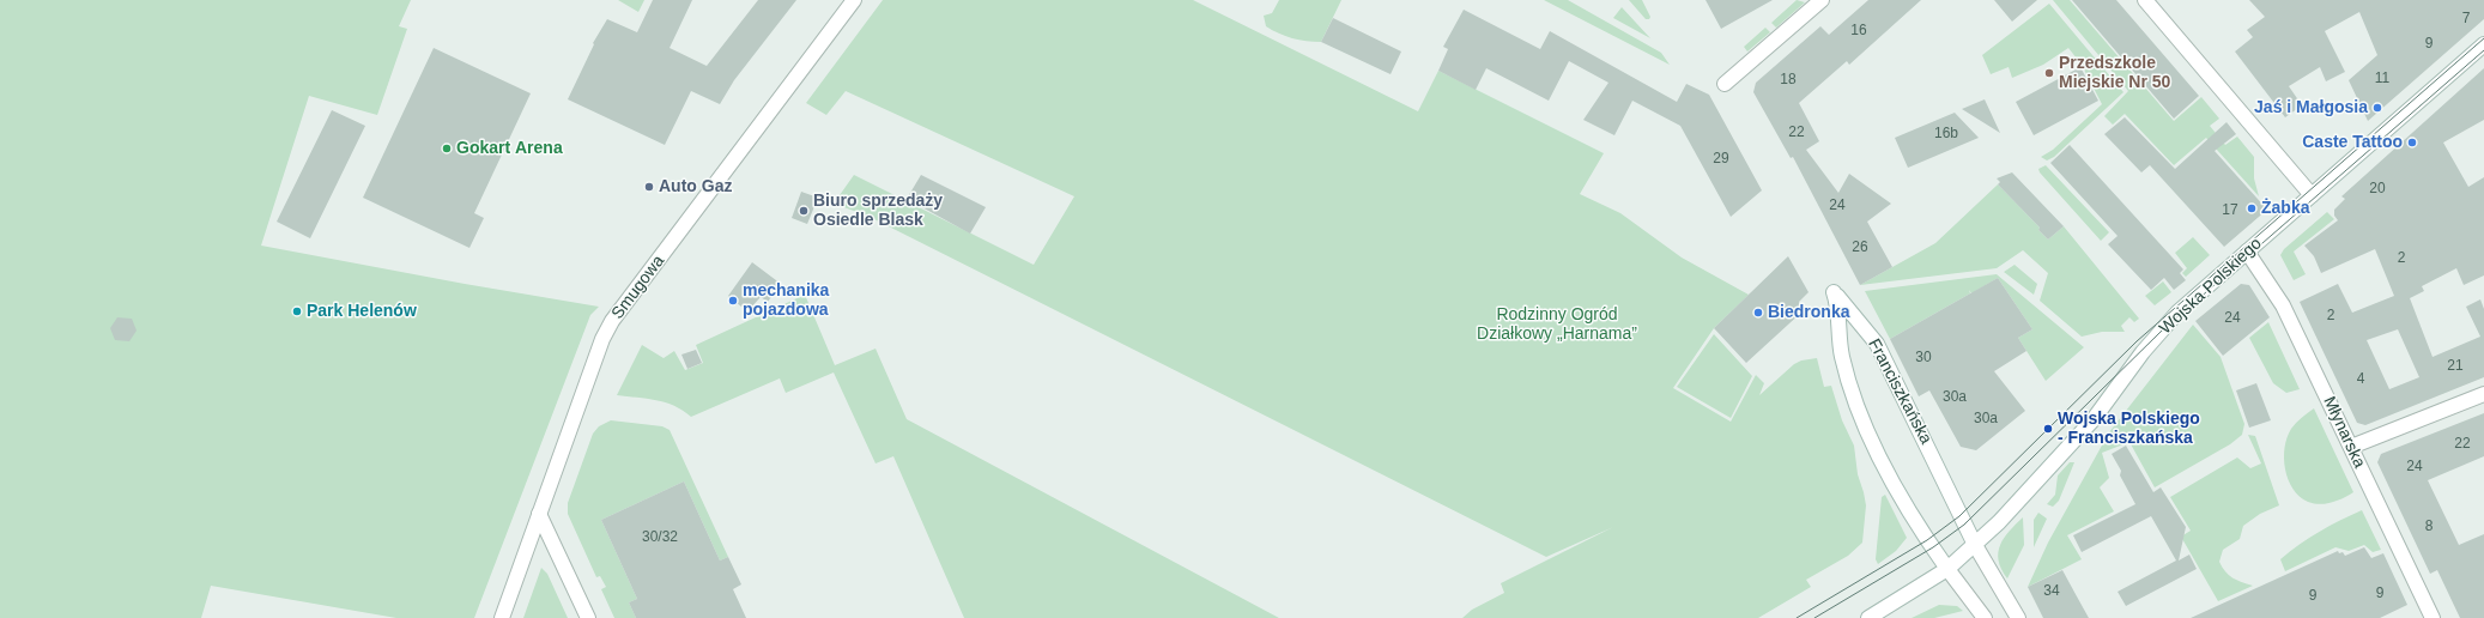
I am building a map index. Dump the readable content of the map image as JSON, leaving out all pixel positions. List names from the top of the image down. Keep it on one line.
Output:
{"streets":{"street":["Wojska Polskiego","Smugowa","Franciszkańska","Młynarska"]},"crossings":[["Wojska Polskiego","Franciszkańska"],["Wojska Polskiego","Młynarska"]],"parks":["Rodzinny Ogród Działkowy „Harnama”"],"places":["Przedszkole Miejskie Nr 50","Jaś i Małgosia","Caste Tattoo","Gokart Arena","Auto Gaz","Żabka","Biuro sprzedaży Osiedle Blask","mechanika pojazdowa","Park Helenów","Biedronka","Wojska Polskiego - Franciszkańska"],"house_numbers":["7","16","9","11","18","22","16b","29","20","24","17","26","2","2","24","30","21","4","30a","30a","22","24","8","30/32","34","9","9"]}
